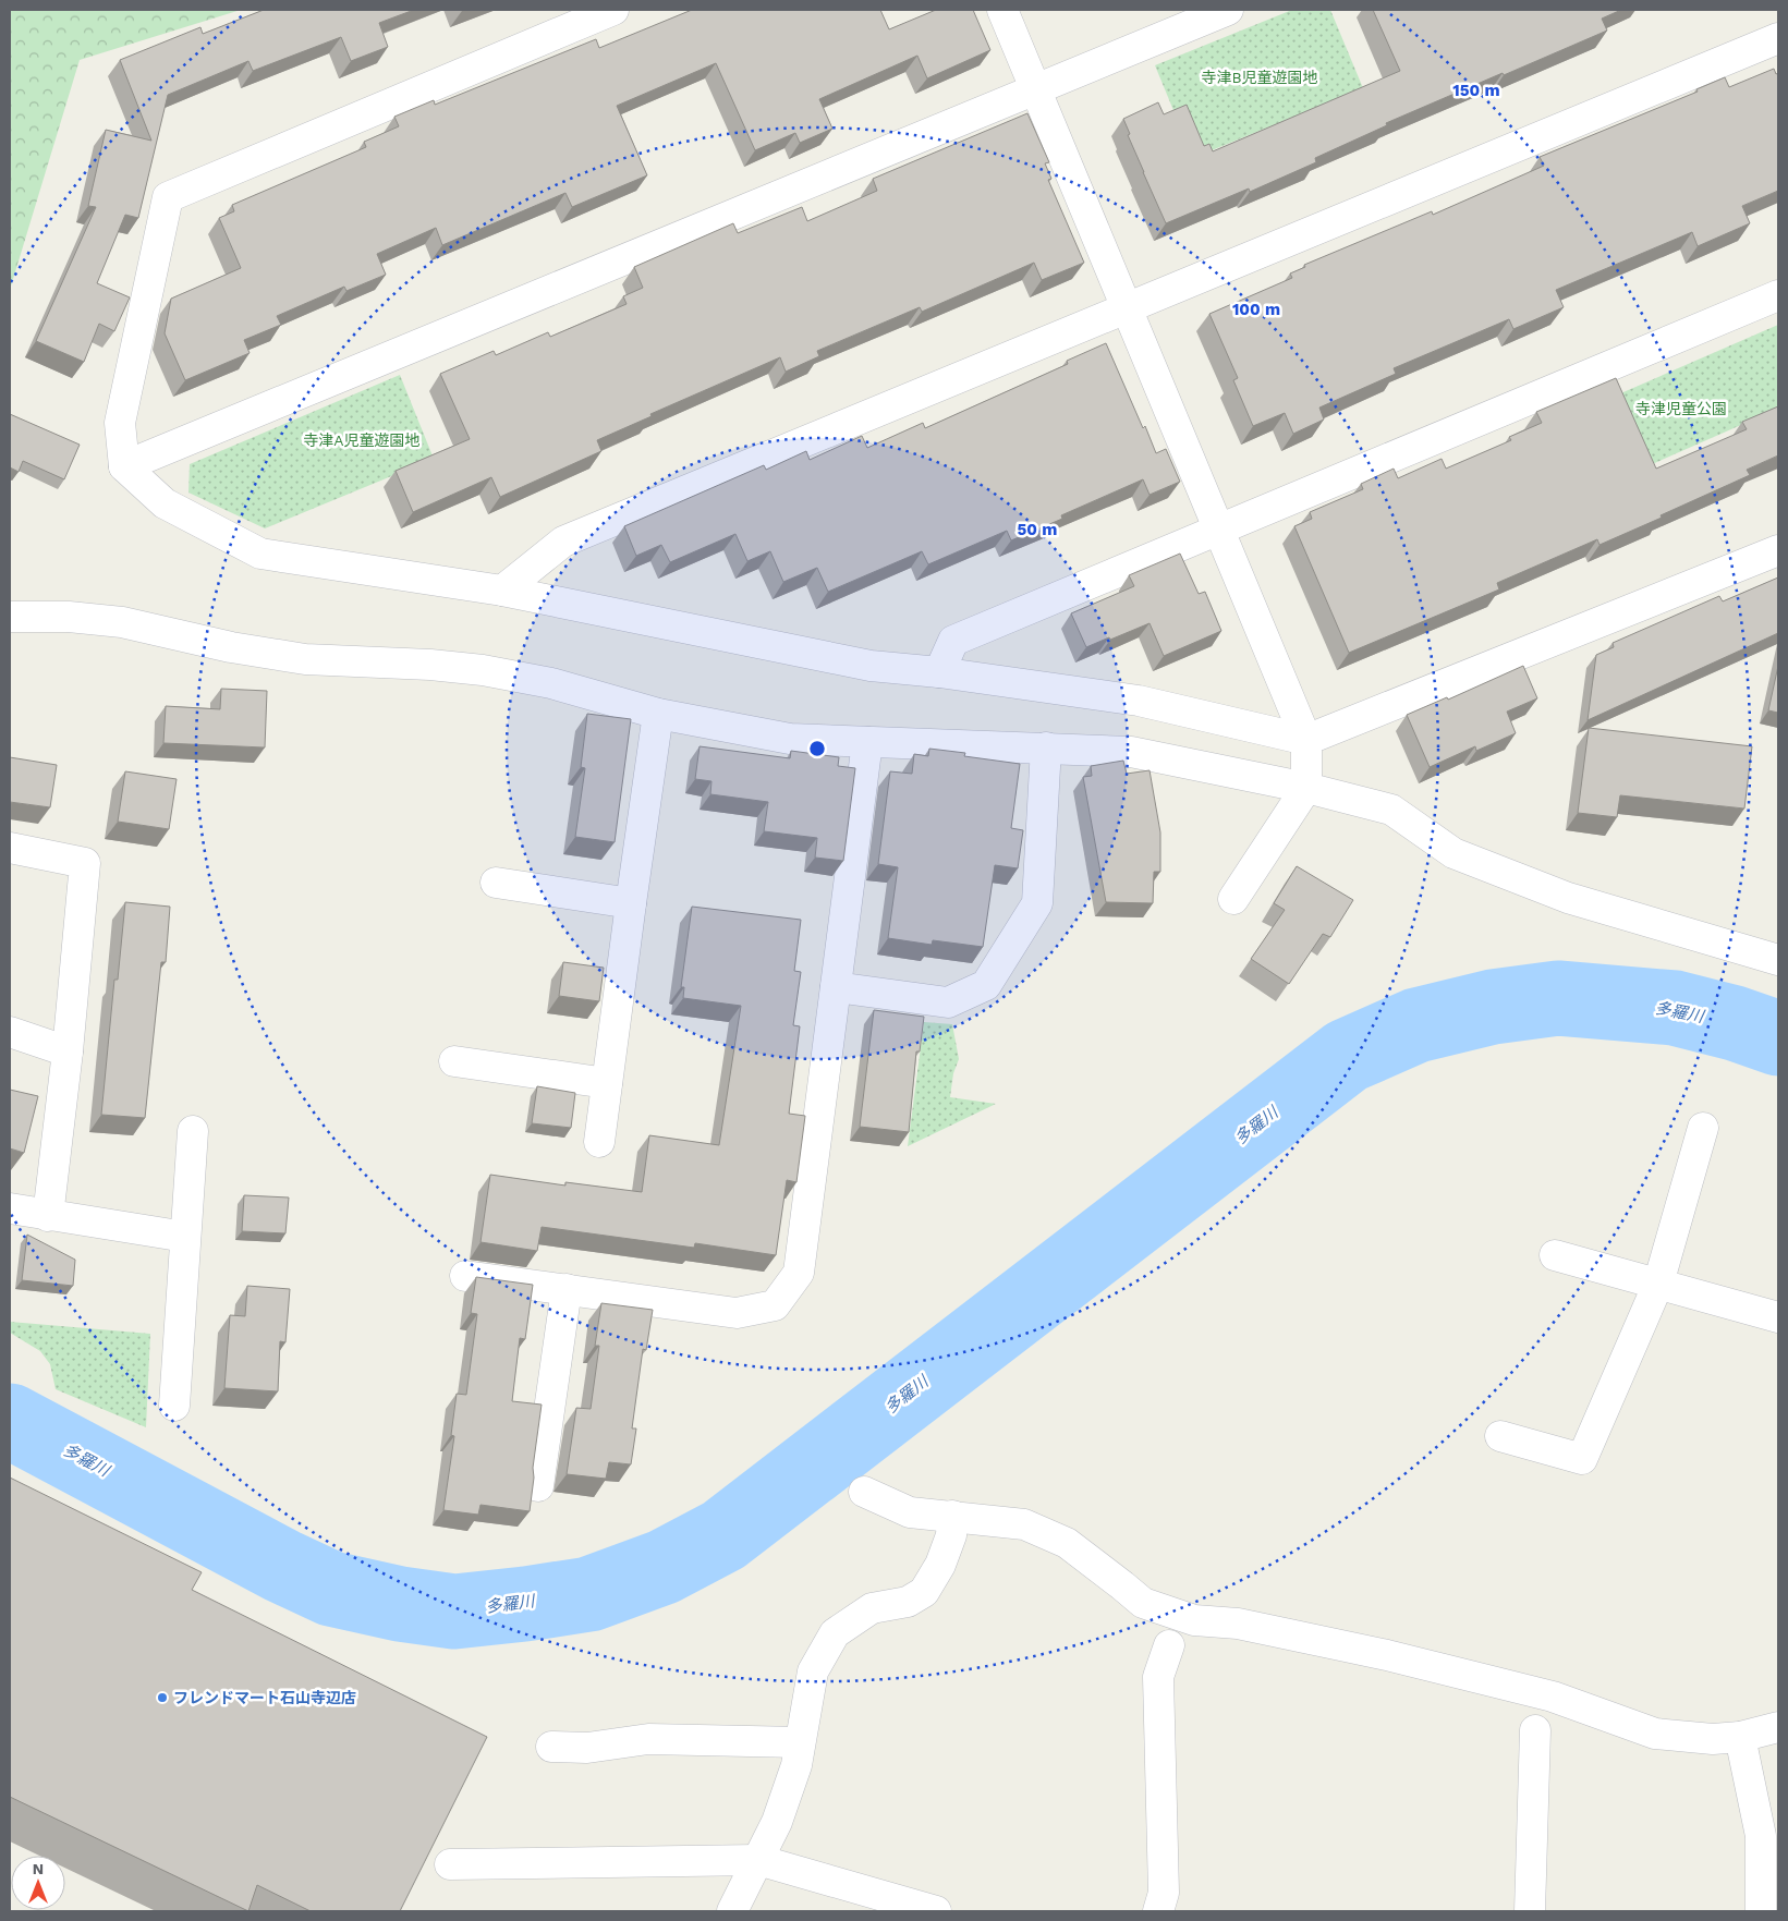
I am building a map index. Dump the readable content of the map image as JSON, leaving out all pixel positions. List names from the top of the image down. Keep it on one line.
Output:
{"water":["多羅川"],"parks":["寺津B児童遊園地","寺津児童公園","寺津A児童遊園地"],"places":["フレンドマート石山寺辺店"],"north":"top","rings":["150 m","100 m","50 m"]}
